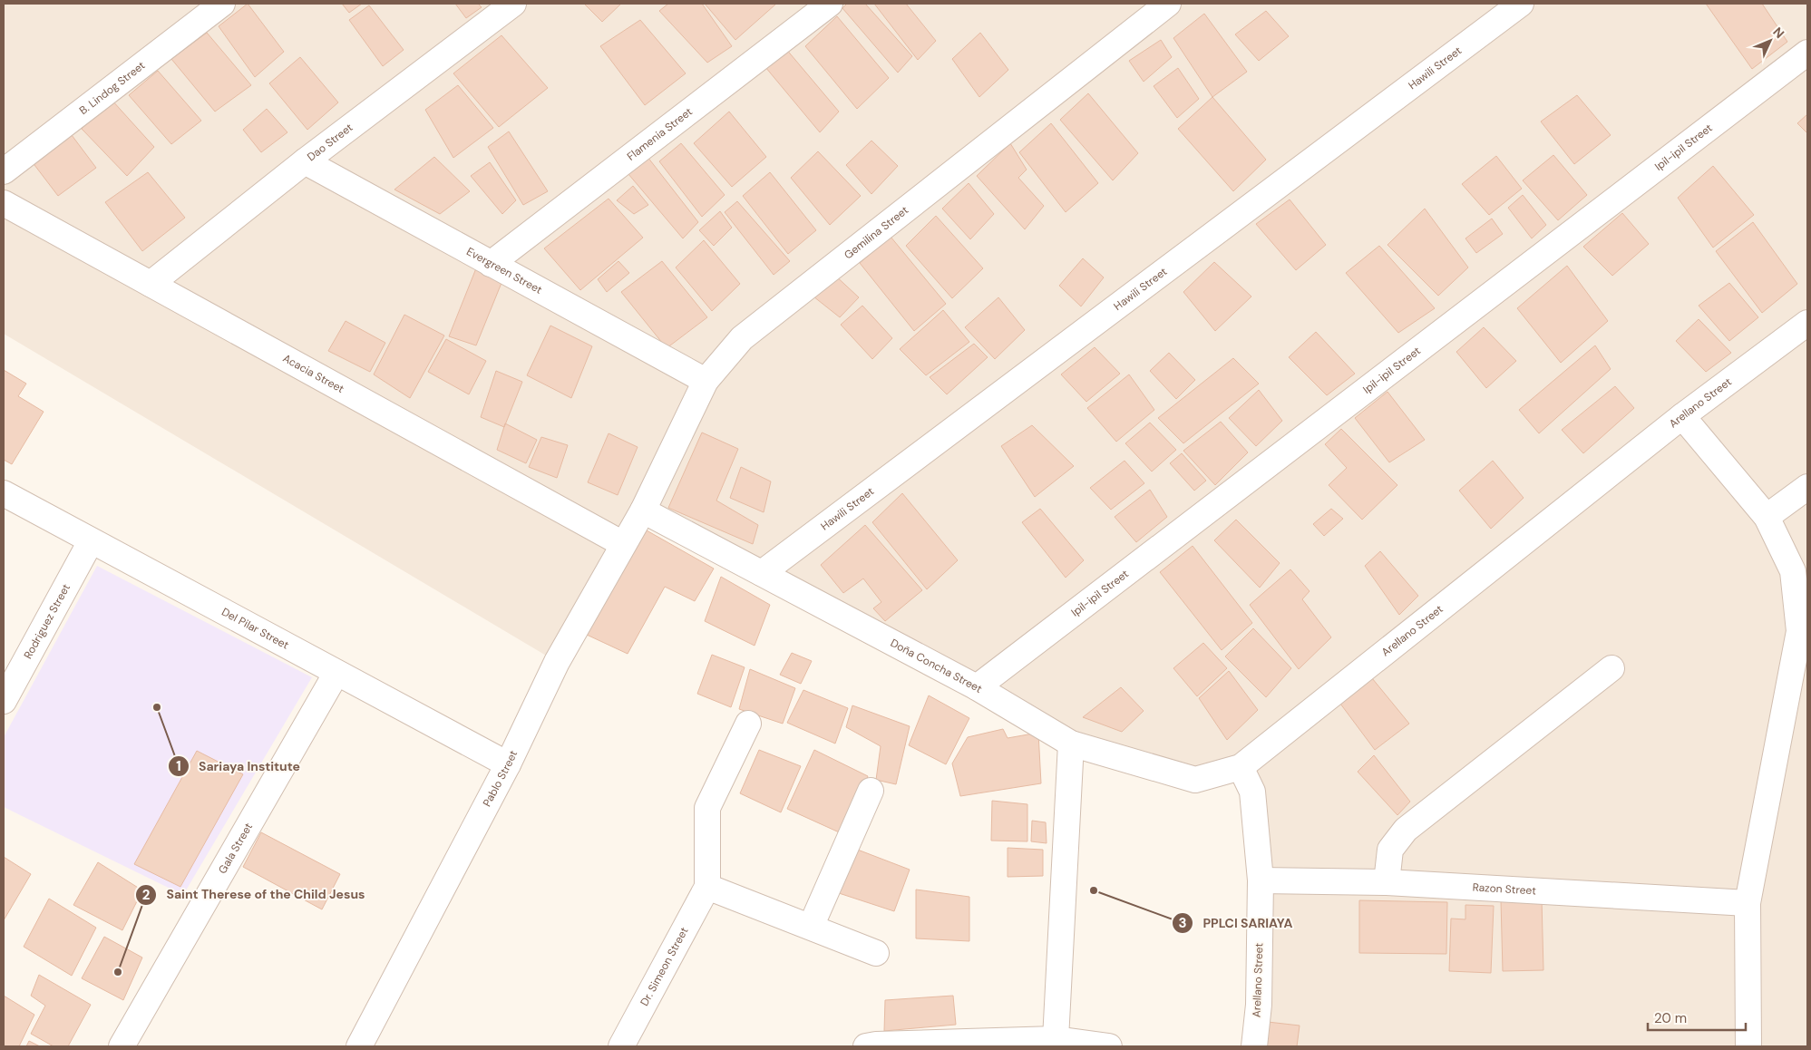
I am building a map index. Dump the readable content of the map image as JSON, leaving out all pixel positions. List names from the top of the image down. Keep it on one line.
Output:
{"streets":{"street":["Hawili Street","B. Lindog Street","Flamenia Street","Dao Street","Ipil-ipil Street","Gemilina Street","Evergreen Street","Acacia Street","Arellano Street","Rodriguez Street","Del Pilar Street","Doña Concha Street","Pablo Street","Gala Street","Razon Street","Dr. Simeon Street"]},"crossings":[["Hawili Street","Doña Concha Street"],["Flamenia Street","Evergreen Street"],["Dao Street","Evergreen Street"],["Dao Street","Acacia Street"],["Ipil-ipil Street","Doña Concha Street"],["Gemilina Street","Evergreen Street"],["Gemilina Street","Doña Concha Street"],["Gemilina Street","Pablo Street"],["Acacia Street","Pablo Street"],["Arellano Street","Doña Concha Street"],["Arellano Street","Razon Street"],["Rodriguez Street","Del Pilar Street"],["Del Pilar Street","Pablo Street"],["Del Pilar Street","Gala Street"],["Doña Concha Street","Pablo Street"]],"places":["Sariaya Institute","PPLCI SARIAYA","Saint Therese of the Child Jesus"],"scale_bar":"20 m","north":"top right"}
